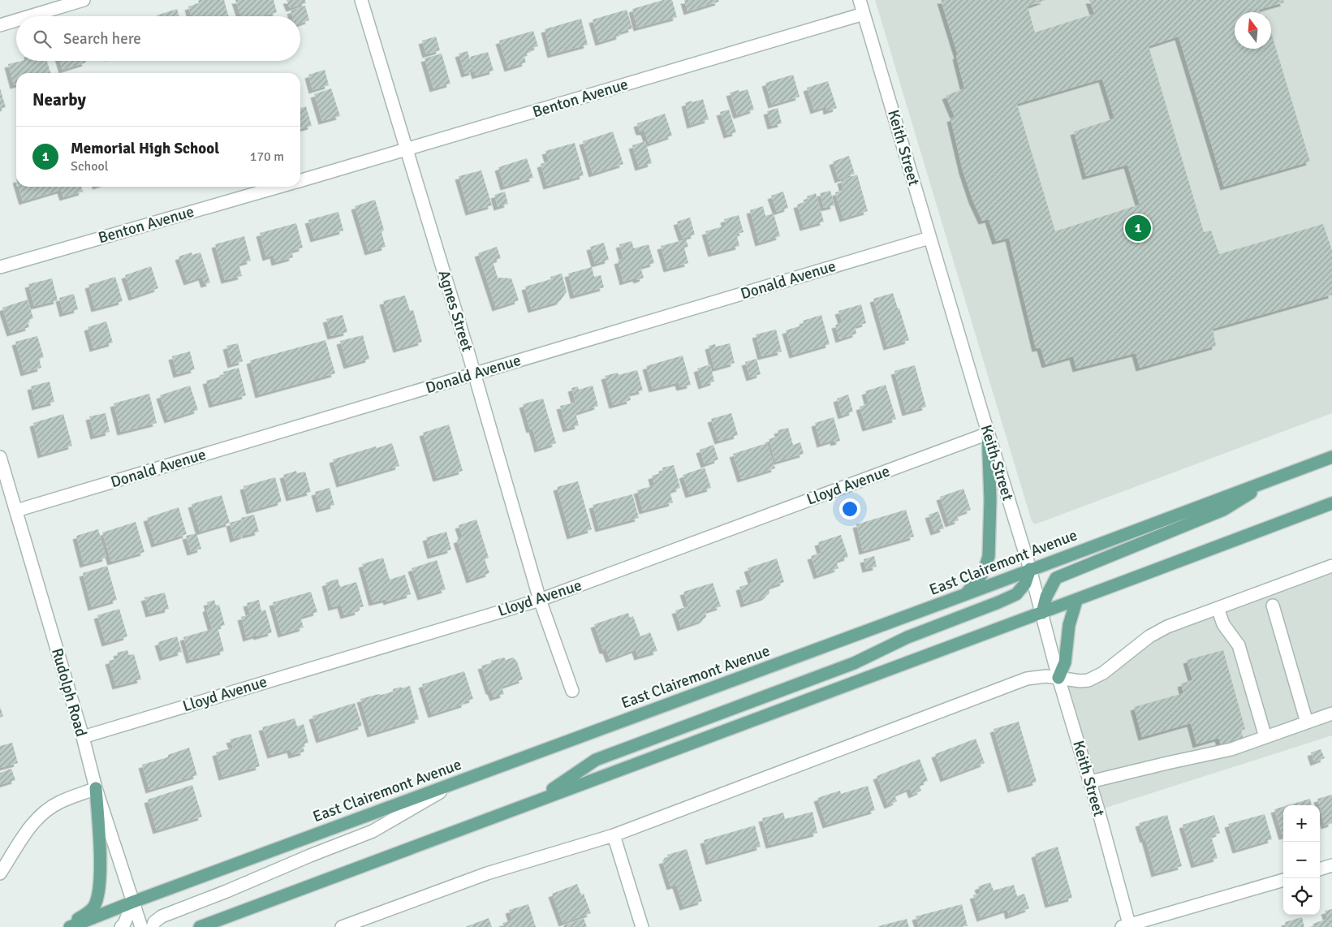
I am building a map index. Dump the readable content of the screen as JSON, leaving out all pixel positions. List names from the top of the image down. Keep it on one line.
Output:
{"streets":{"main road":["East Clairemont Avenue"],"street":["Benton Avenue","Keith Street","Donald Avenue","Agnes Street","Lloyd Avenue","Rudolph Road"]},"crossings":[["Benton Avenue","Keith Street"],["Benton Avenue","Agnes Street"],["Keith Street","Donald Avenue"],["Keith Street","Lloyd Avenue"],["Keith Street","East Clairemont Avenue"],["Donald Avenue","Agnes Street"],["Donald Avenue","Rudolph Road"],["Agnes Street","Lloyd Avenue"],["Lloyd Avenue","Rudolph Road"],["East Clairemont Avenue","Rudolph Road"]],"north":"top","page":{"search":"Search here","heading":"Nearby","list":[{"mark":"1","name":"Memorial High School","note":"School","value":"170 m"}],"pins":"1","map_buttons":["+","−"]}}
